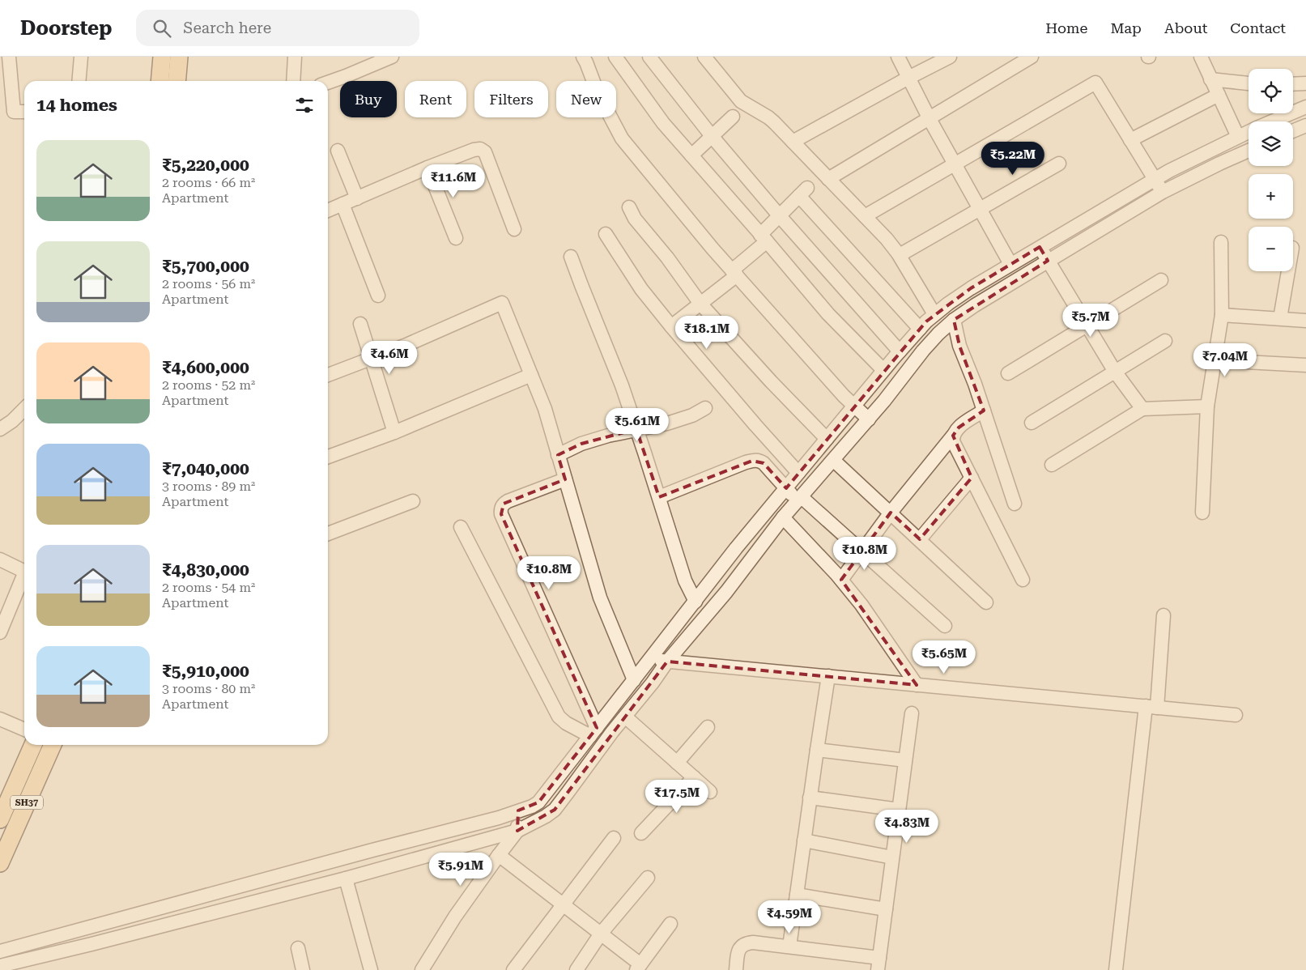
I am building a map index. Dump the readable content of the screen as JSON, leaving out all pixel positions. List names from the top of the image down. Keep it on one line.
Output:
{"streets":{"main road":["SH37"]},"page":{"header":"Doorstep","search":"Search here","nav":["Home","Map","About","Contact"],"map_buttons":["+","−"],"chip":["Buy","Rent","Filters","New"],"heading":"14 homes","list":[{"name":"₹5,220,000","note":"2 rooms · 66 m² · Apartment"},{"name":"₹5,700,000","note":"2 rooms · 56 m² · Apartment"},{"name":"₹4,600,000","note":"2 rooms · 52 m² · Apartment"},{"name":"₹7,040,000","note":"3 rooms · 89 m² · Apartment"},{"name":"₹4,830,000","note":"2 rooms · 54 m² · Apartment"},{"name":"₹5,910,000","note":"3 rooms · 80 m² · Apartment"}],"price":["₹5.22M","₹11.6M","₹5.7M","₹18.1M","₹4.6M","₹7.04M","₹5.61M","₹10.8M","₹10.8M","₹5.65M","₹17.5M","₹4.83M","₹5.91M","₹4.59M"]}}
